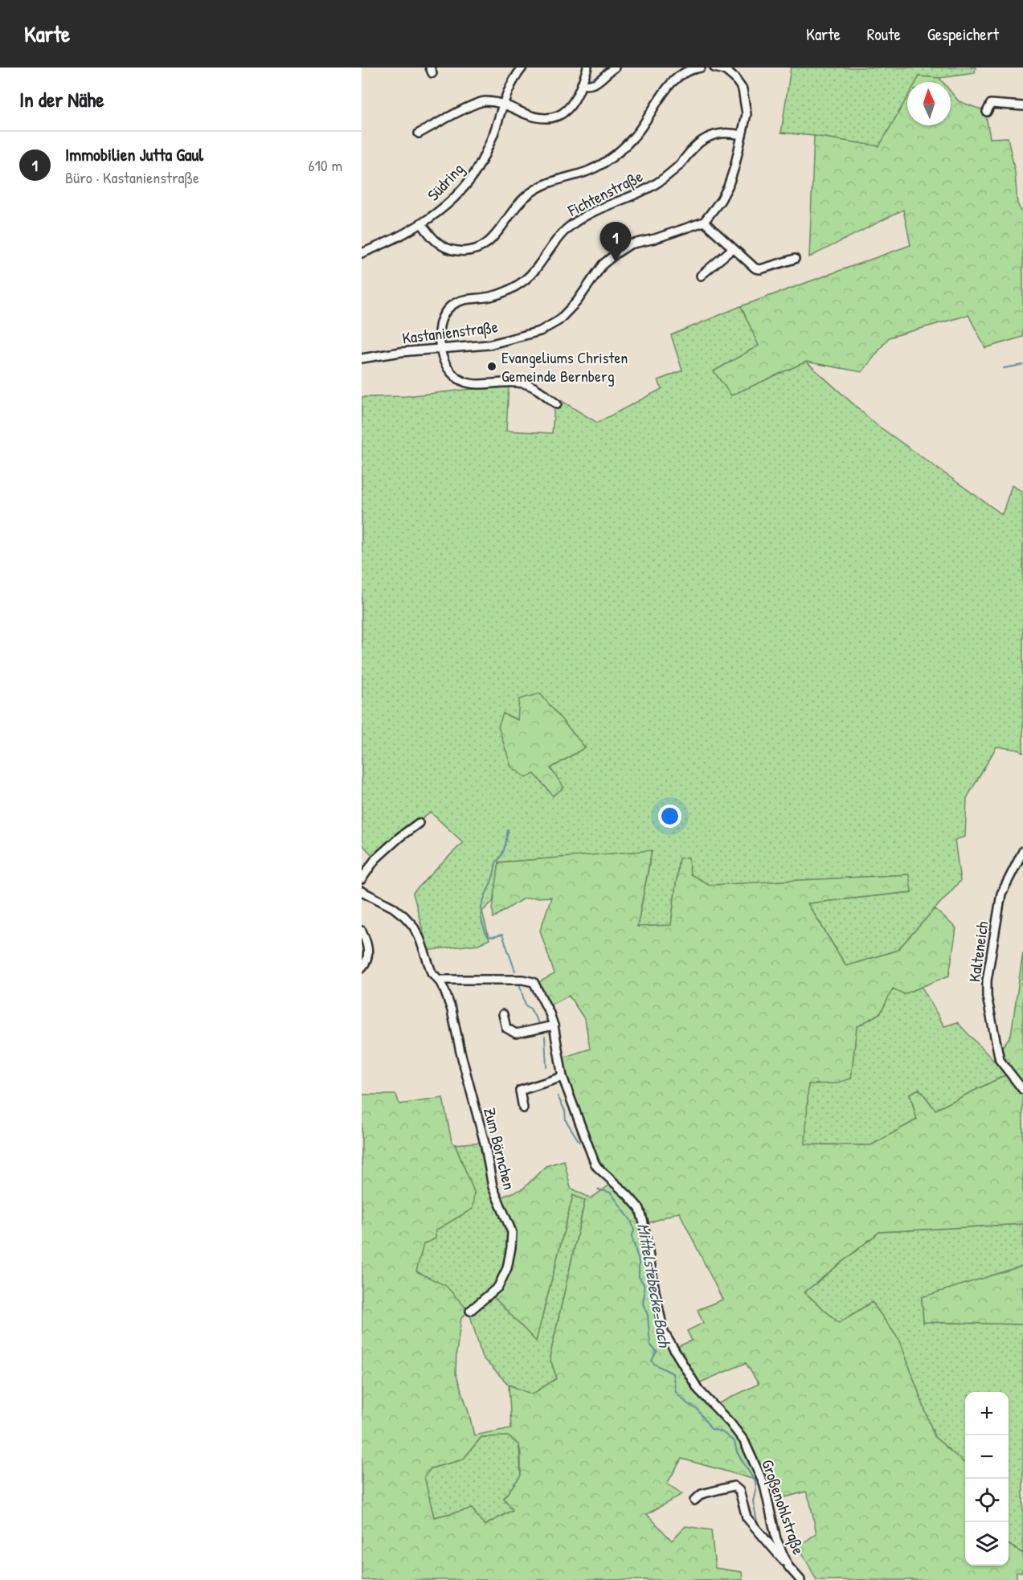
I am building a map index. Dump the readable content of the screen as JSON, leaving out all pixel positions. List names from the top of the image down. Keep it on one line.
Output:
{"streets":{"street":["Südring","Fichtenstraße","Kastanienstraße","Kalteneich","Zum Börnchen","Großenohlstraße"]},"crossings":[["Fichtenstraße","Kastanienstraße"]],"water":["Mittelstebecke-Bach"],"places":["Evangeliums Christen Gemeinde Bernberg"],"north":"top","page":{"header":"Karte","nav":["Karte","Route","Gespeichert"],"heading":"In der Nähe","list":[{"mark":"1","name":"Immobilien Jutta Gaul","note":"Büro · Kastanienstraße","value":"610 m"}],"pins":"1","map_buttons":["+","−"]}}
